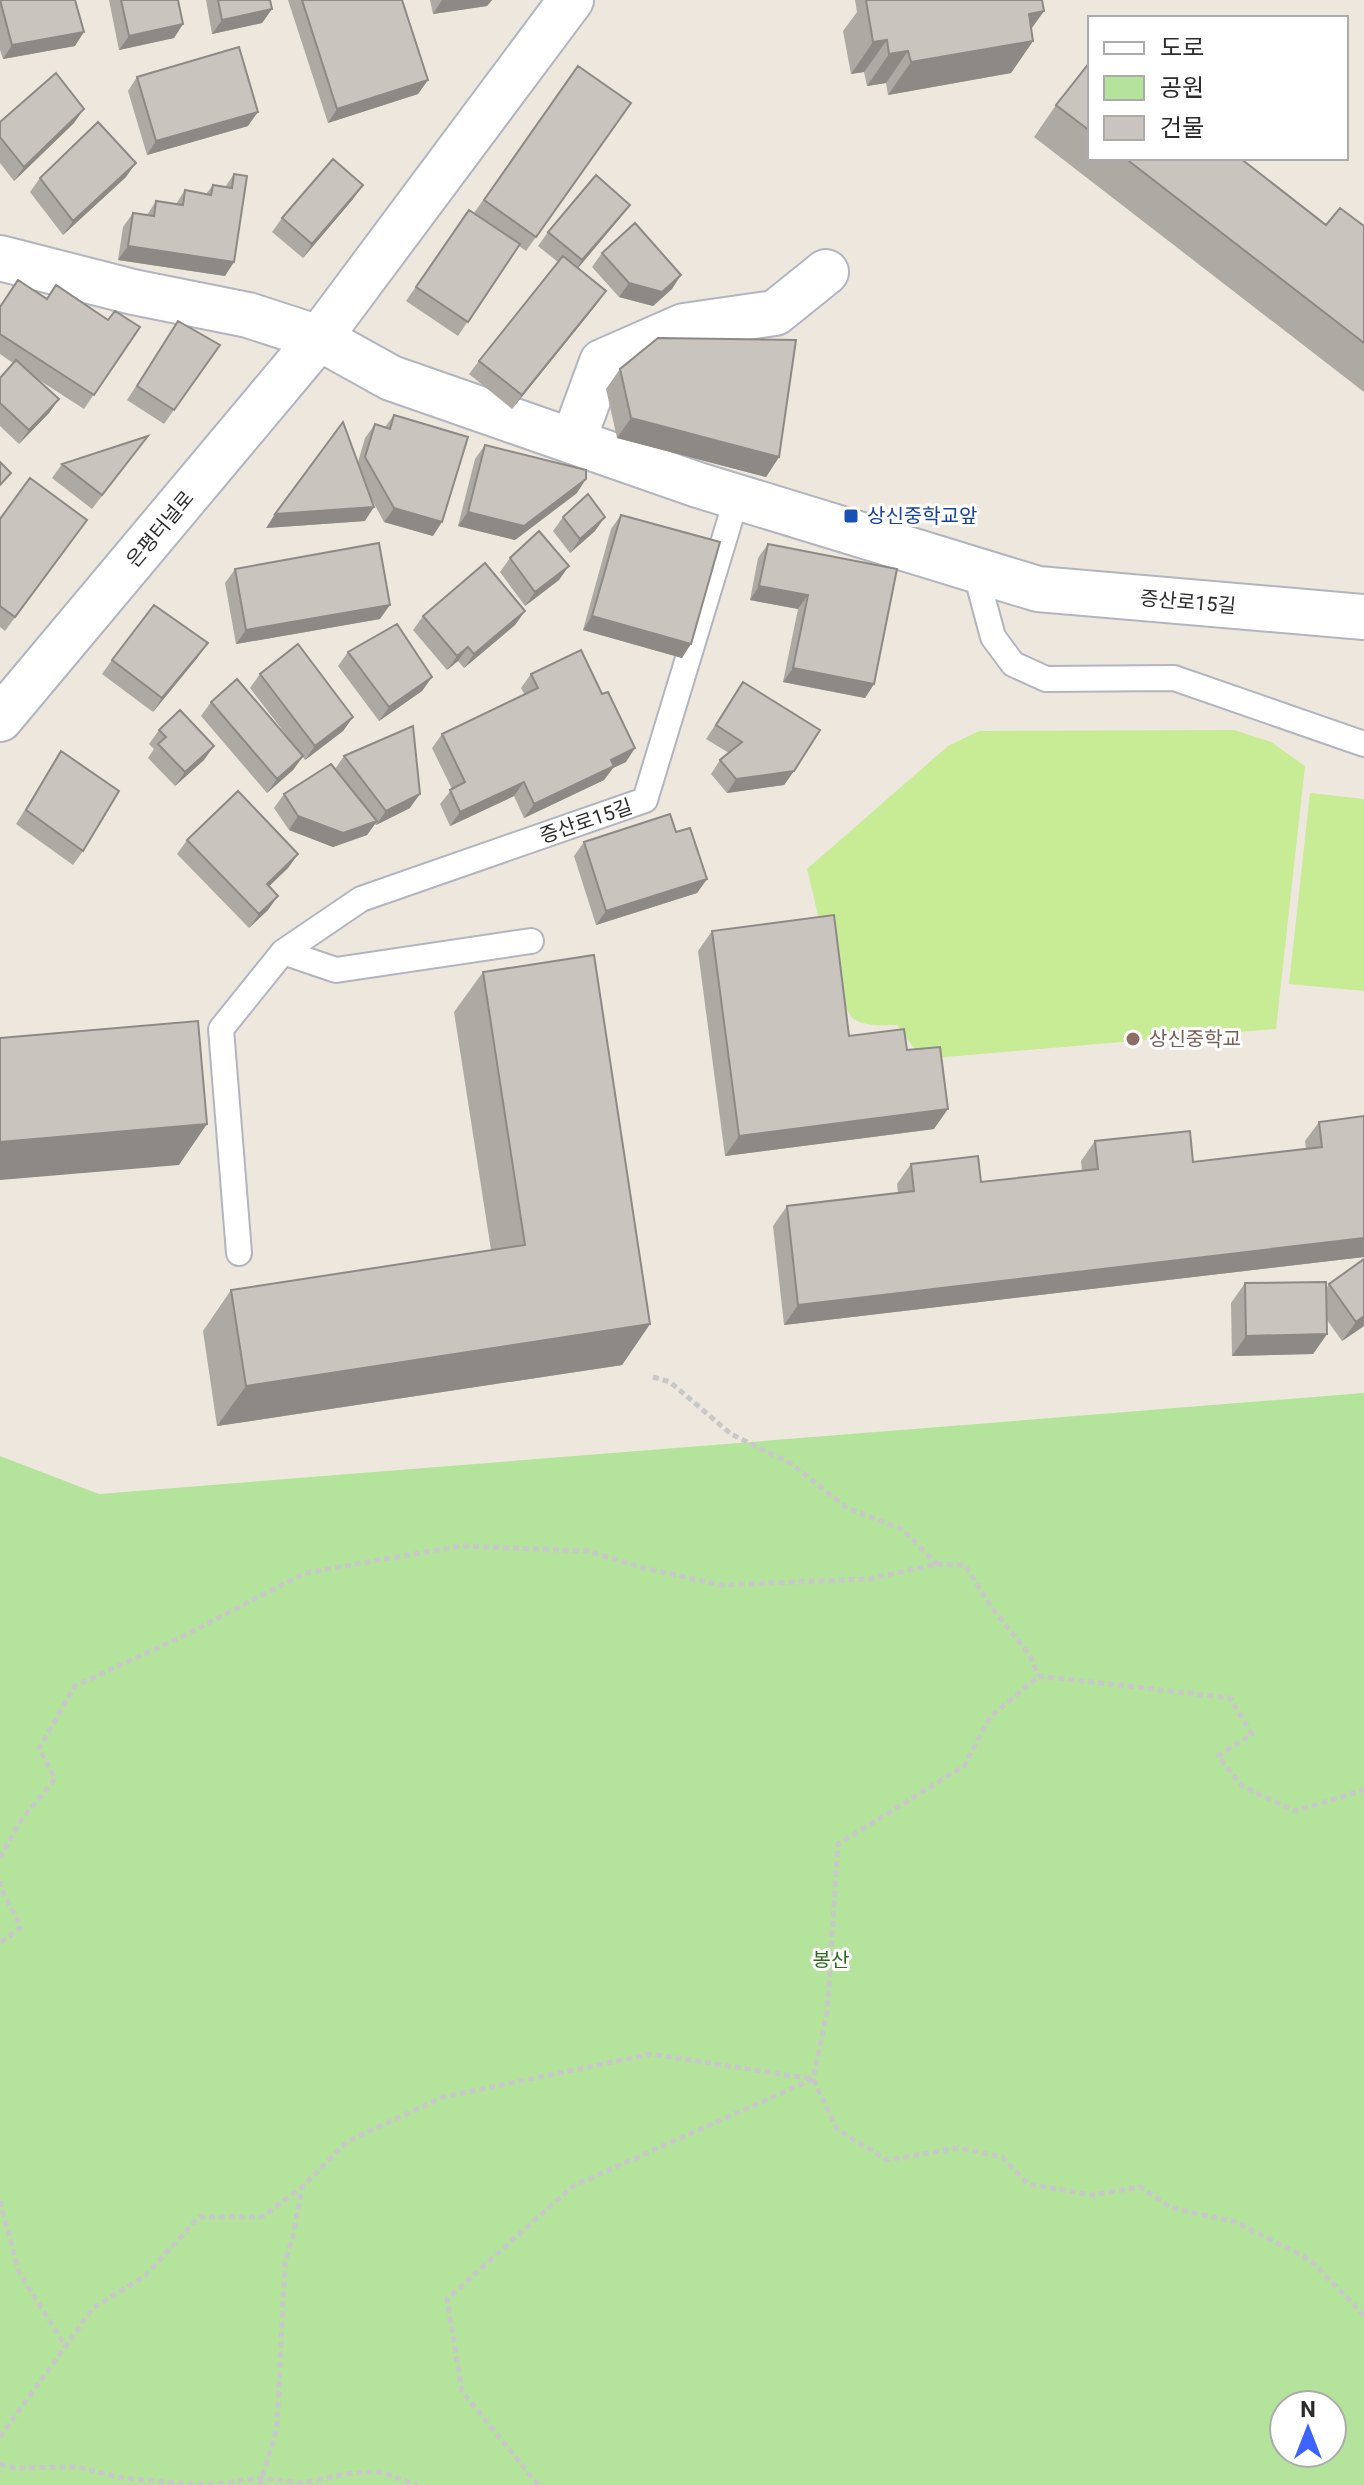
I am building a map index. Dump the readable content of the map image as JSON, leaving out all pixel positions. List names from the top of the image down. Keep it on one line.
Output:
{"streets":{"main road":["은평터널로","증산로15길"]},"crossings":[["은평터널로","증산로15길"]],"parks":["봉산"],"places":{"transit":["상신중학교앞"],"other":["상신중학교"]},"legend":["도로","공원","건물"],"north":"top"}
